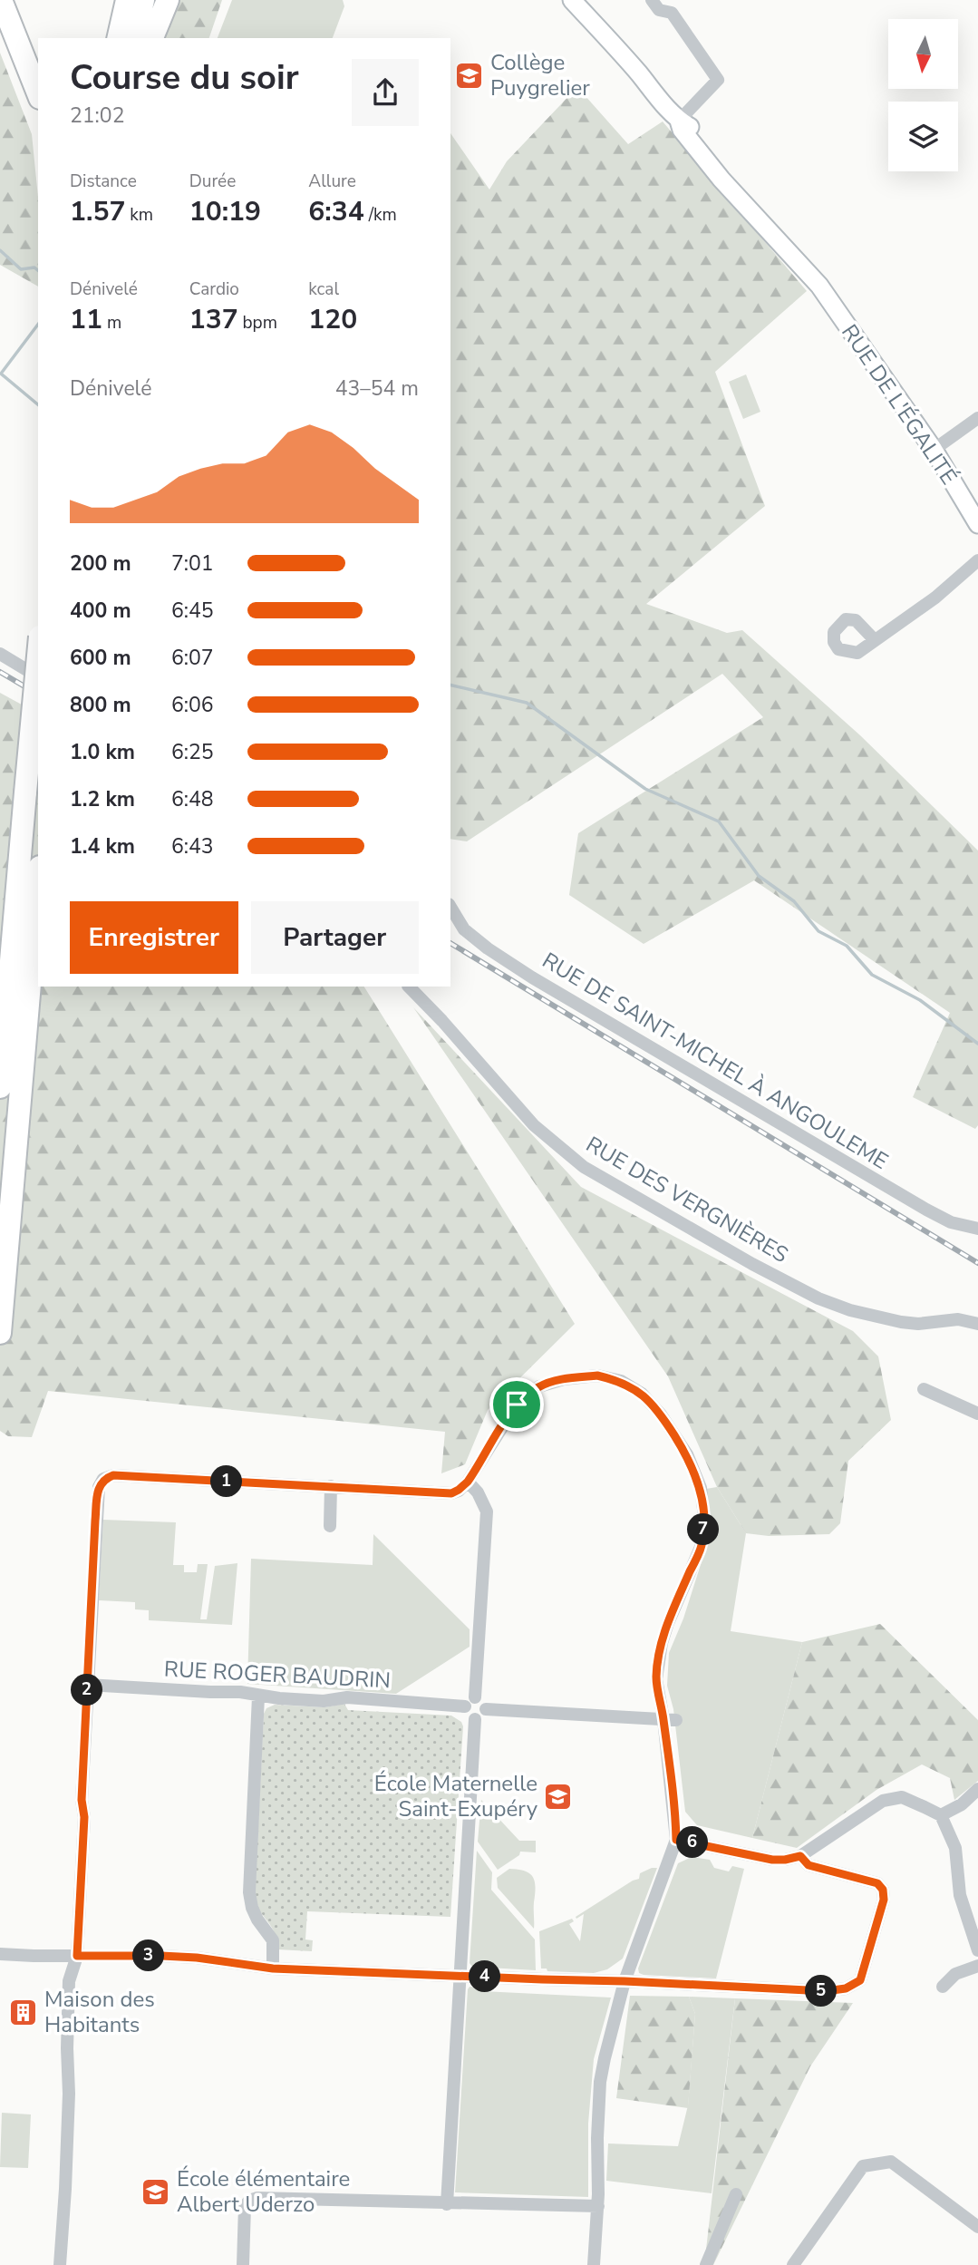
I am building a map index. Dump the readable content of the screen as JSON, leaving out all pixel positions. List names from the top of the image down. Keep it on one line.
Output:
{"streets":{"street":["RUE DE L'ÉGALITÉ","RUE DE SAINT-MICHEL À ANGOULEME","RUE DES VERGNIÈRES","RUE ROGER BAUDRIN"]},"places":{"school or university":["Collège Puygrelier","École Maternelle Saint-Exupéry","École élémentaire Albert Uderzo"],"building":["Maison des Habitants"]},"north":"bottom","page":{"heading":["Course du soir","21:02"],"stats":[["Distance","1.57 km"],["Durée","10:19"],["Allure","6:34 /km"],["Dénivelé","11 m"],["Cardio","137 bpm"],["kcal","120"]],"chart":["Dénivelé","43–54 m"],"list":[{"name":"200 m","note":"7:01"},{"name":"400 m","note":"6:45"},{"name":"600 m","note":"6:07"},{"name":"800 m","note":"6:06"},{"name":"1.0 km","note":"6:25"},{"name":"1.2 km","note":"6:48"},{"name":"1.4 km","note":"6:43"}],"buttons":["Enregistrer","Partager"],"pins":["1","7","2","6","3","4","5"]}}
